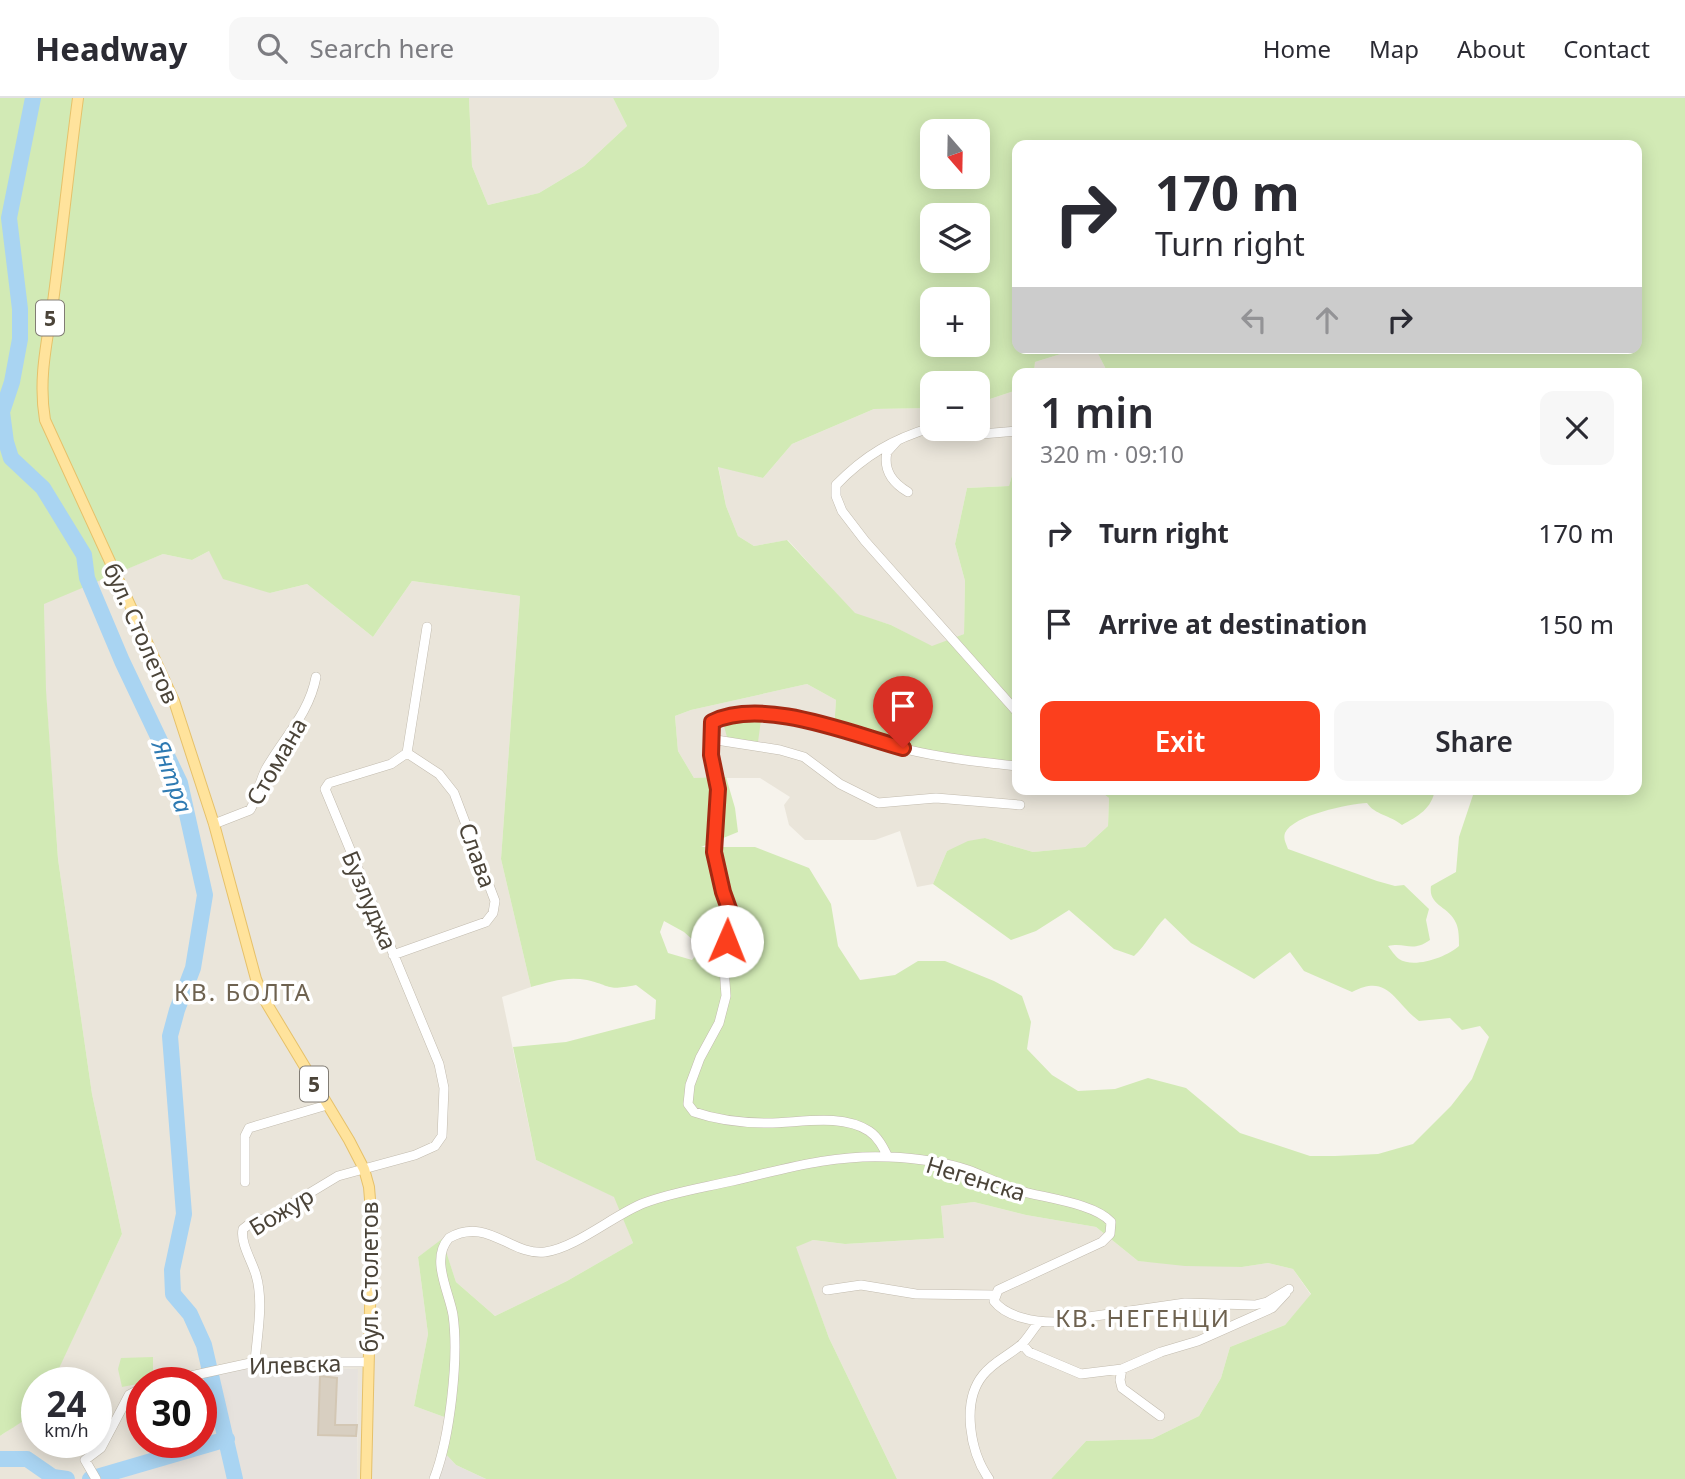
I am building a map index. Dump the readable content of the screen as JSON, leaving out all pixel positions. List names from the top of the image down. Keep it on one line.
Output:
{"streets":{"main road":["5","бул. Столетов"],"street":["Стомана","Слава","Бузлуджа","Негенска","Божур","Илевска"]},"crossings":[["бул. Столетов","Стомана"],["бул. Столетов","Бузлуджа"],["бул. Столетов","Божур"],["бул. Столетов","Илевска"],["Слава","Бузлуджа"],["Бузлуджа","Божур"],["Божур","Илевска"]],"districts":["КВ. БОЛТА","КВ. НЕГЕНЦИ"],"water":["Янтра"],"north":"bottom","page":{"header":"Headway","search":"Search here","nav":["Home","Map","About","Contact"],"map_buttons":["+","−"],"turn":["170 m","Turn right"],"heading":["1 min","320 m · 09:10"],"list":[{"name":"Turn right","value":"170 m"},{"name":"Arrive at destination","value":"150 m"}],"buttons":["Exit","Share"],"speed":"24 km/h","limit":"30"}}
